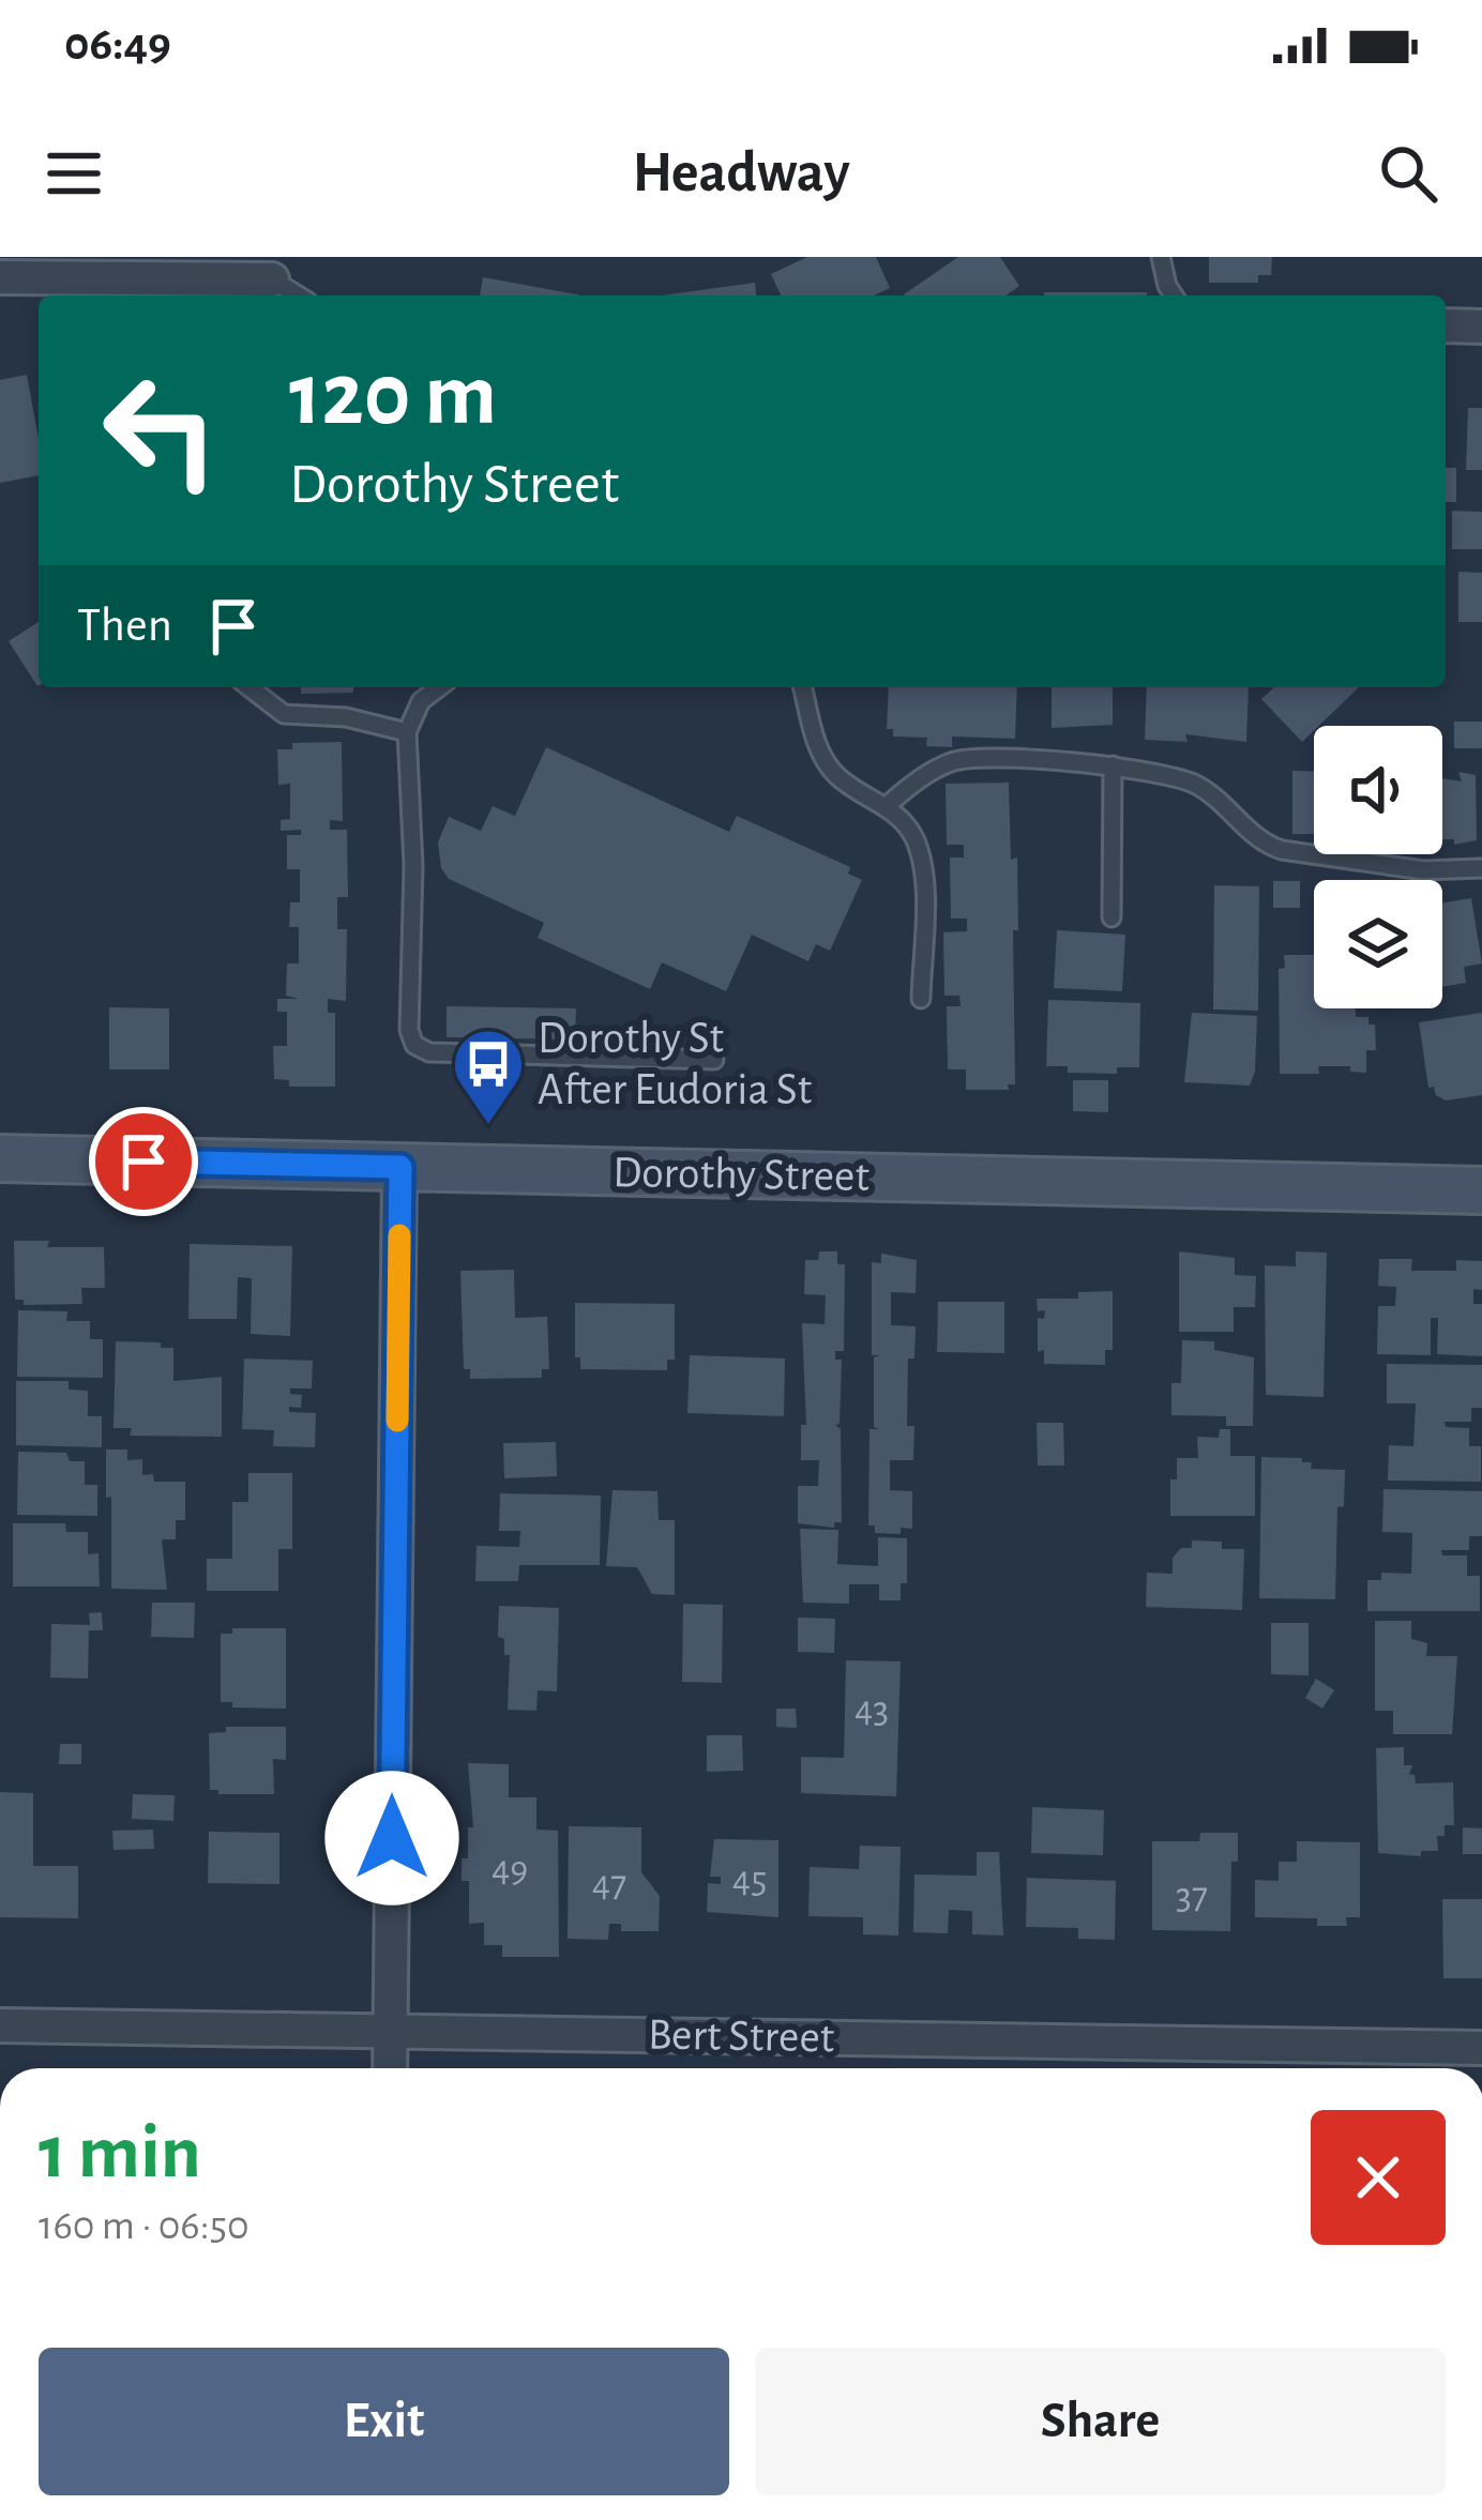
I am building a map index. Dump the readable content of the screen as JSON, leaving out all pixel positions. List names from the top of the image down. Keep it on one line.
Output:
{"streets":{"main road":["Dorothy Street"],"street":["Bert Street"]},"places":{"bus stop":["Dorothy St After Eudoria St"]},"house_numbers":["43","49","45","47","37"],"page":{"status":"06:49","header":"Headway","turn":["120 m","Dorothy Street"],"then":"Then","heading":["1 min","160 m · 06:50"],"buttons":["Exit","Share"]}}
